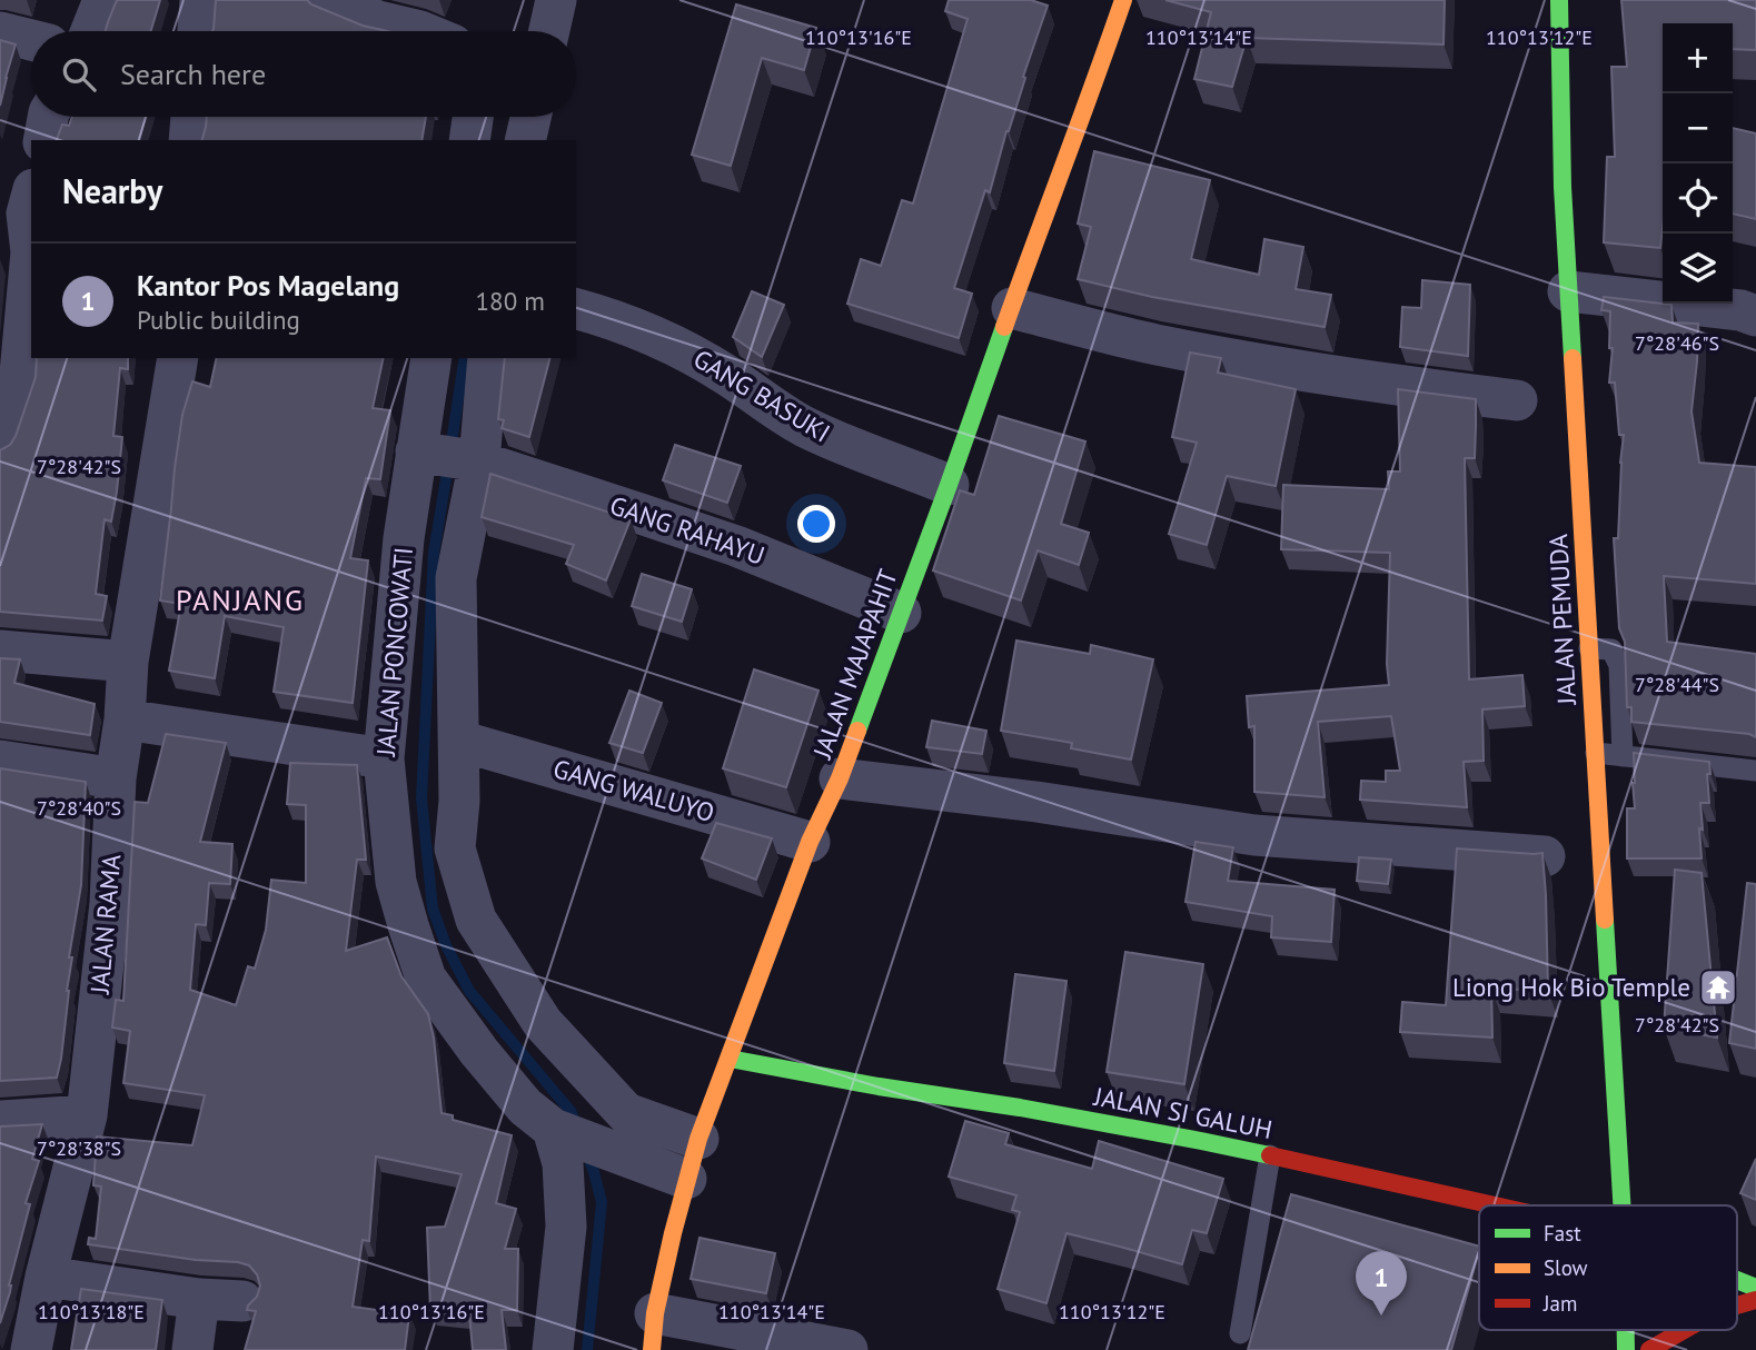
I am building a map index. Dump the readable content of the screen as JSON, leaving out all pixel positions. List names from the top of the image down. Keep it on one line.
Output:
{"streets":{"street":["GANG BASUKI","GANG RAHAYU","JALAN PEMUDA","JALAN PONCOWATI","JALAN MAJAPAHIT","GANG WALUYO","JALAN RAMA","JALAN SI GALUH"]},"crossings":[["GANG BASUKI","JALAN MAJAPAHIT"],["GANG RAHAYU","JALAN PONCOWATI"],["GANG RAHAYU","JALAN MAJAPAHIT"],["JALAN PONCOWATI","JALAN MAJAPAHIT"],["JALAN MAJAPAHIT","GANG WALUYO"],["JALAN MAJAPAHIT","JALAN SI GALUH"]],"districts":["PANJANG"],"places":{"temple":["Liong Hok Bio Temple"]},"legend":["Fast","Slow","Jam"],"page":{"map_buttons":["+","−"],"search":"Search here","heading":"Nearby","list":[{"mark":"1","name":"Kantor Pos Magelang","note":"Public building","value":"180 m"}],"pins":"1"},"coordinates":["110°13'16\"E","110°13'14\"E","110°13'12\"E","7°28'46\"S","7°28'42\"S","7°28'44\"S","7°28'40\"S","7°28'38\"S","110°13'18\"E"]}
